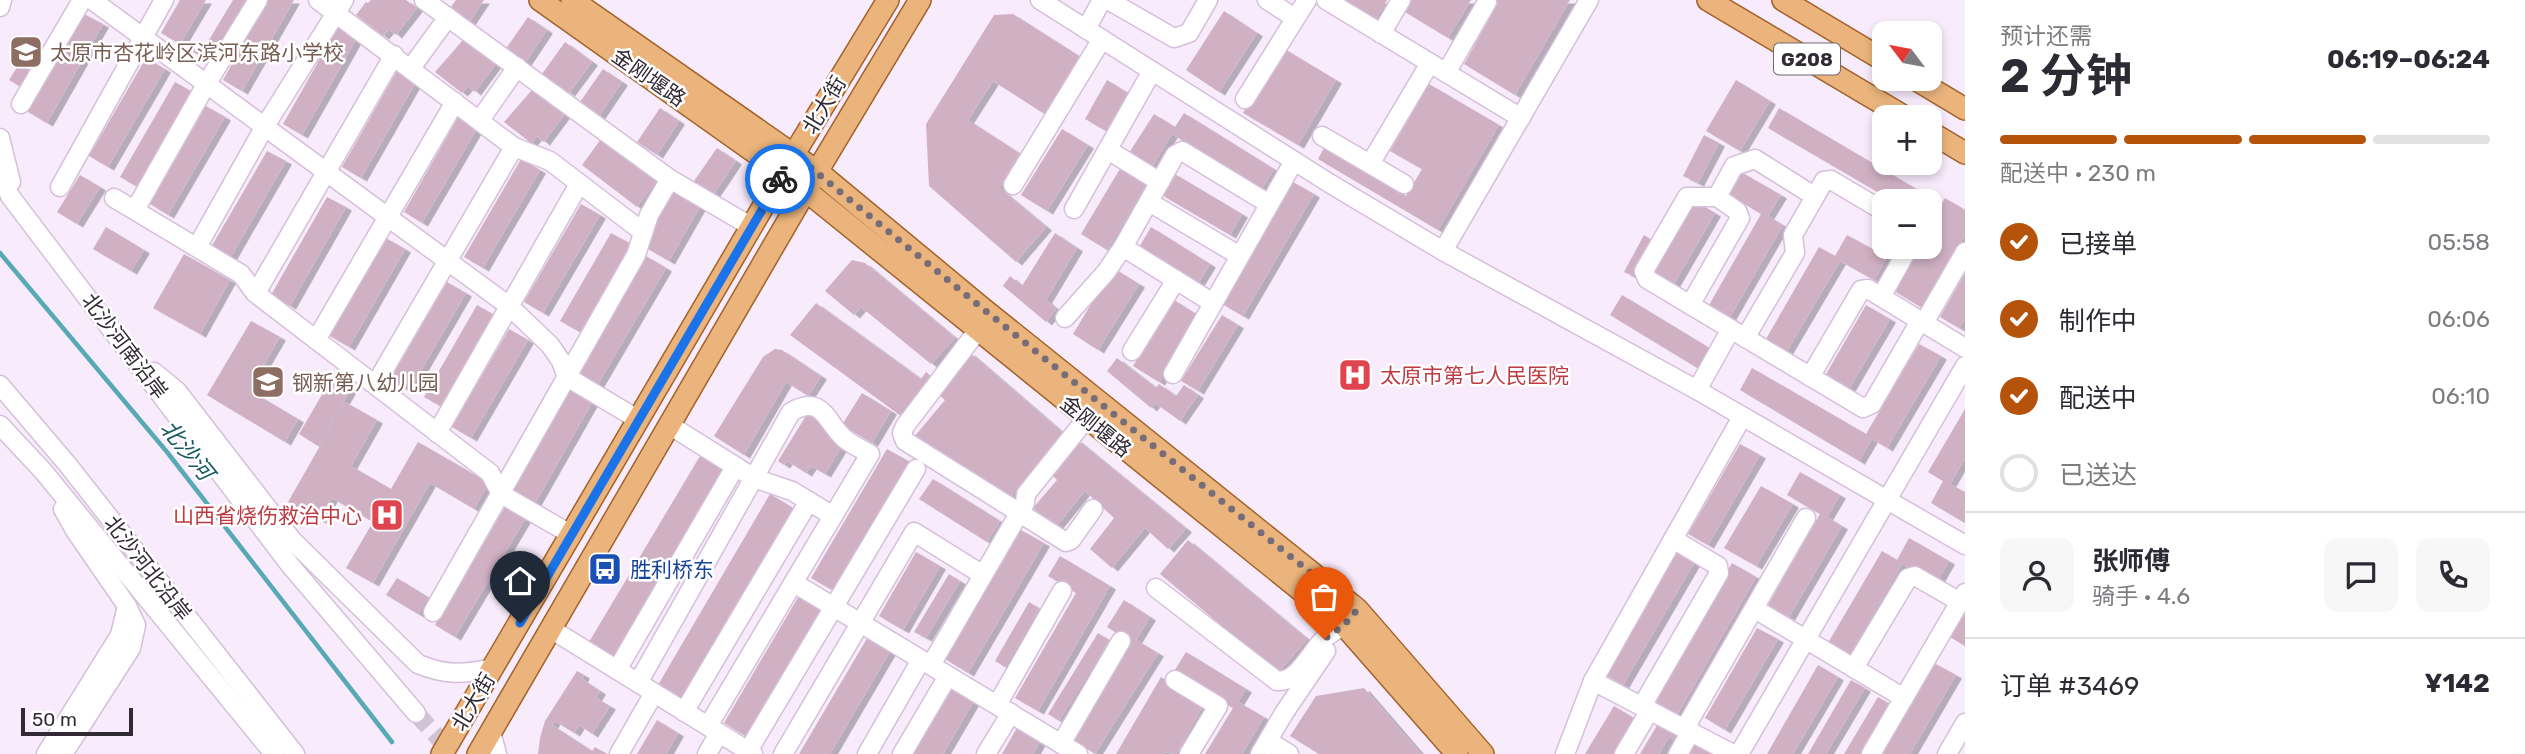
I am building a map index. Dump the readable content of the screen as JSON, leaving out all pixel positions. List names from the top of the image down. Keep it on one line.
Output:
{"streets":{"main road":["G208","金刚堰路","北大街"],"street":["北沙河南沿岸","北沙河北沿岸"]},"crossings":[["金刚堰路","北大街"]],"water":["北沙河"],"places":{"school or university":["太原市杏花岭区滨河东路小学校","钢新第八幼儿园"],"hospital":["太原市第七人民医院","山西省烧伤救治中心"],"bus stop":["胜利桥东"]},"scale_bar":"50 m","north":"top left","page":{"heading":["2 分钟","预计还需","06:19–06:24"],"panel":["张师傅","骑手 · 4.6","订单 #3469","¥142"],"map_buttons":["+","−"],"bar":"配送中 · 230 m","list":[["已接单","05:58"],["制作中","06:06"],["配送中","06:10"],"已送达"],"scale":"50 m"}}
